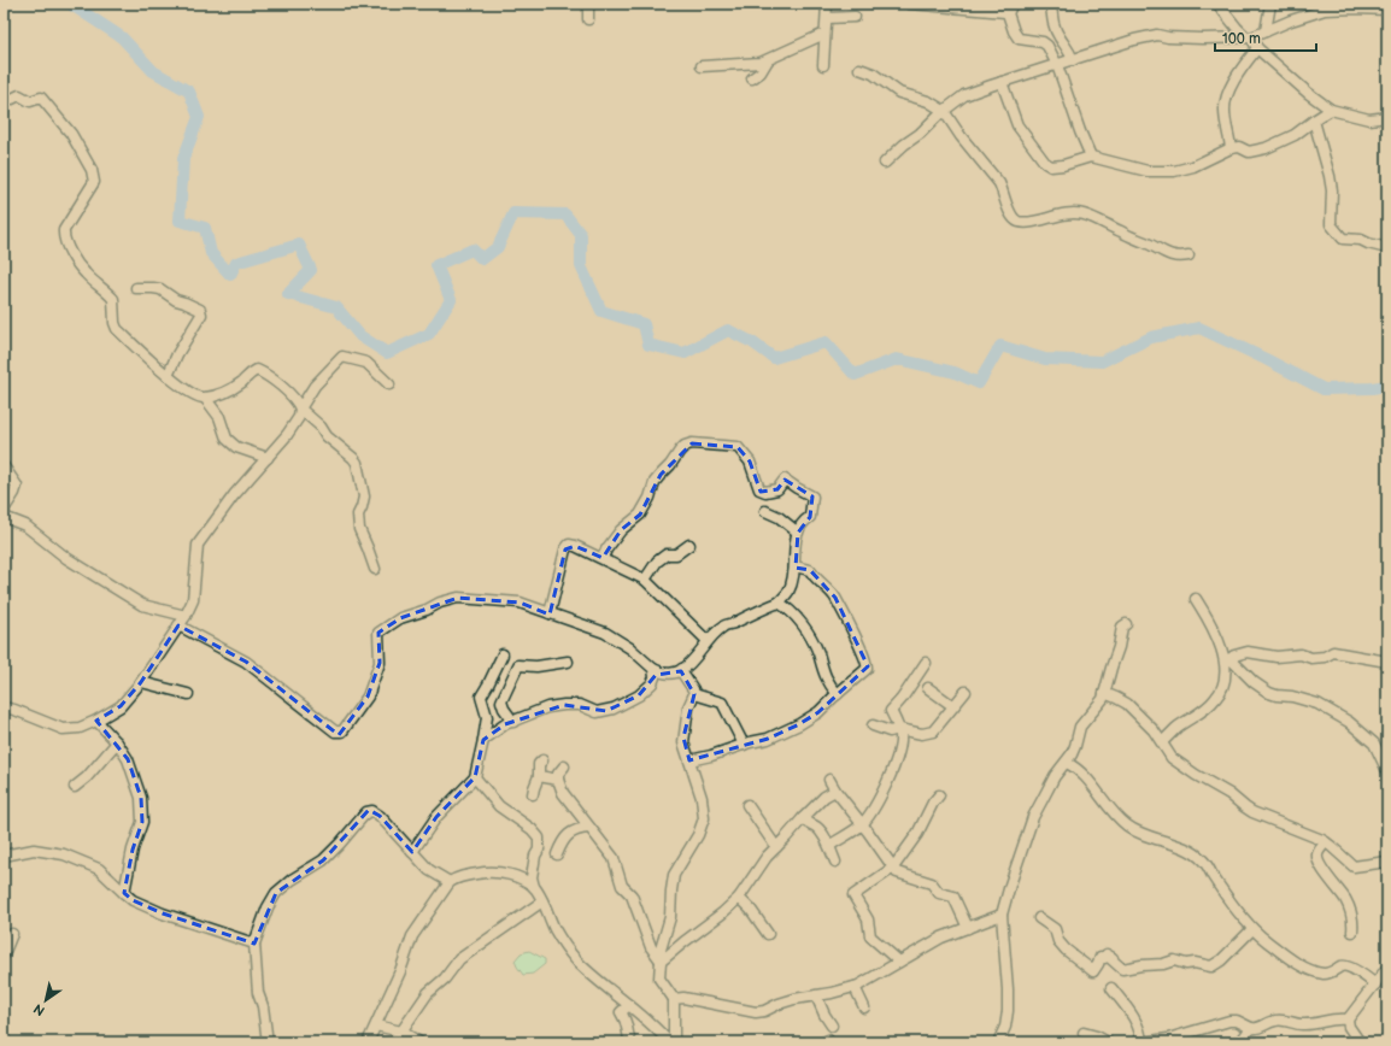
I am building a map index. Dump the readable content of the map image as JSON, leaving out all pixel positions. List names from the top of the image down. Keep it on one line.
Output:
{"scale_bar":"100 m","north":"bottom left"}
